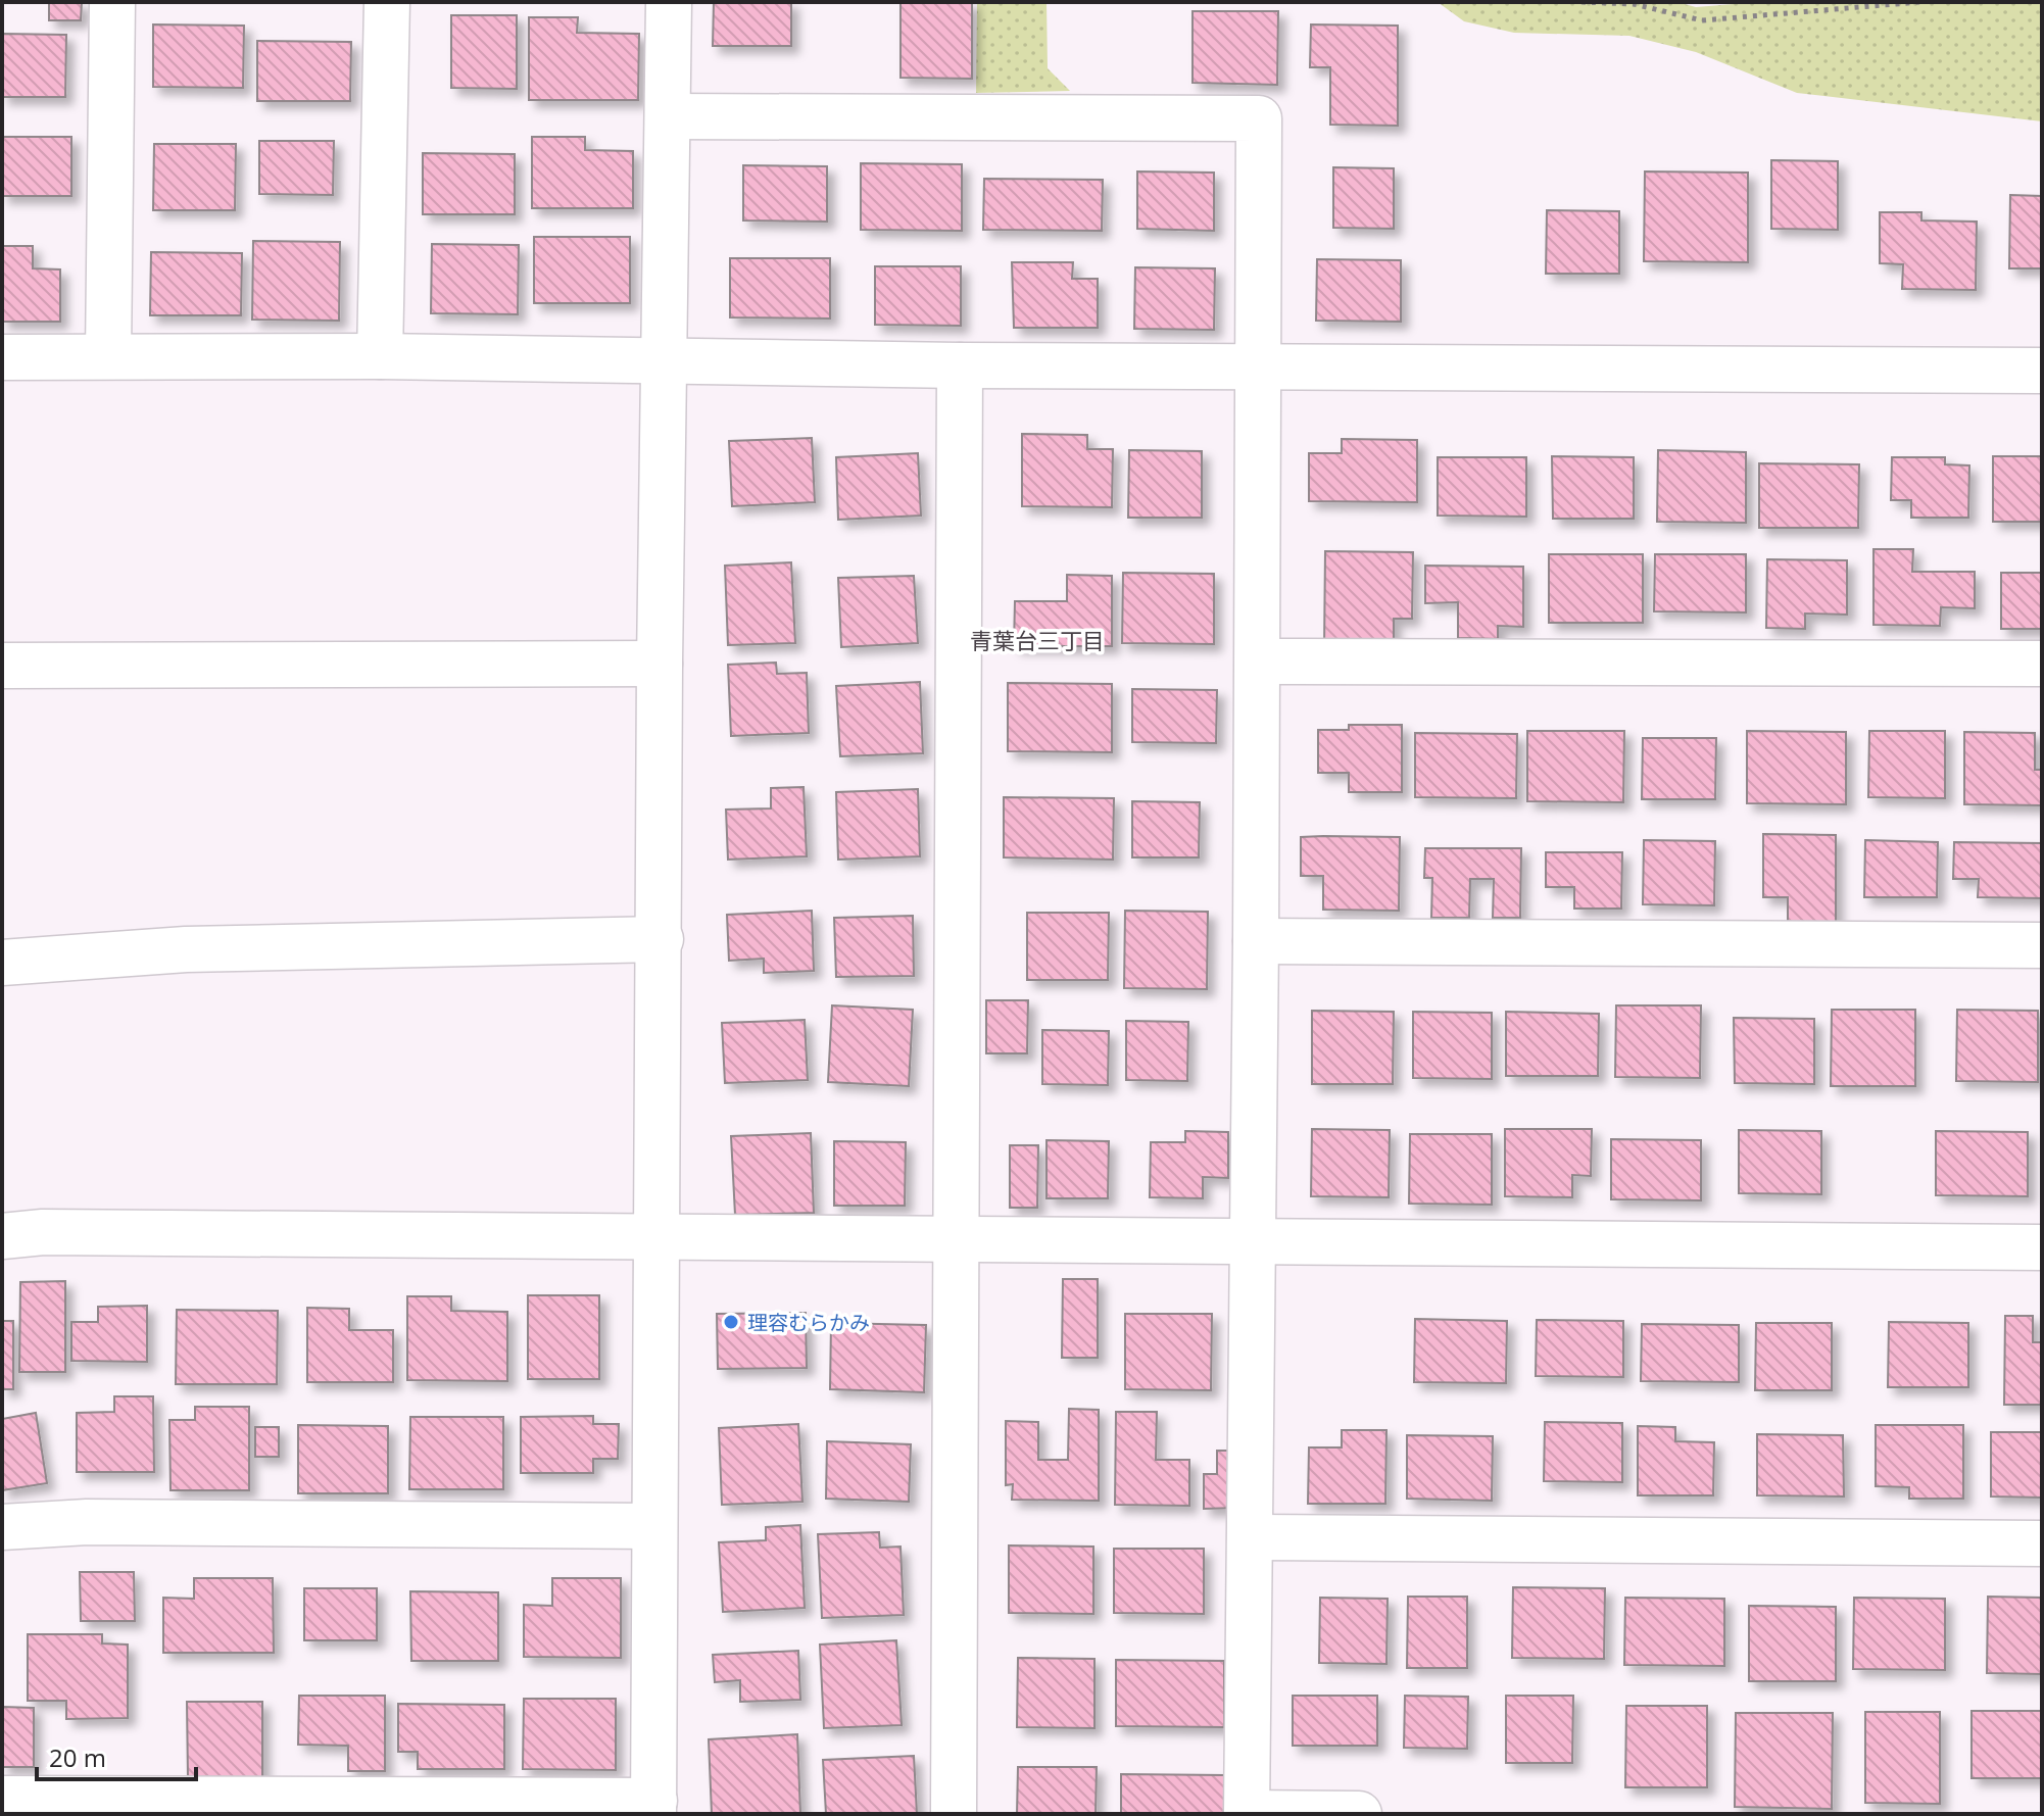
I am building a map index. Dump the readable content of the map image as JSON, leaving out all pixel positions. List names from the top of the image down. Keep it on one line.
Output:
{"districts":["青葉台三丁目"],"places":["理容むらかみ"],"scale_bar":"20 m"}
